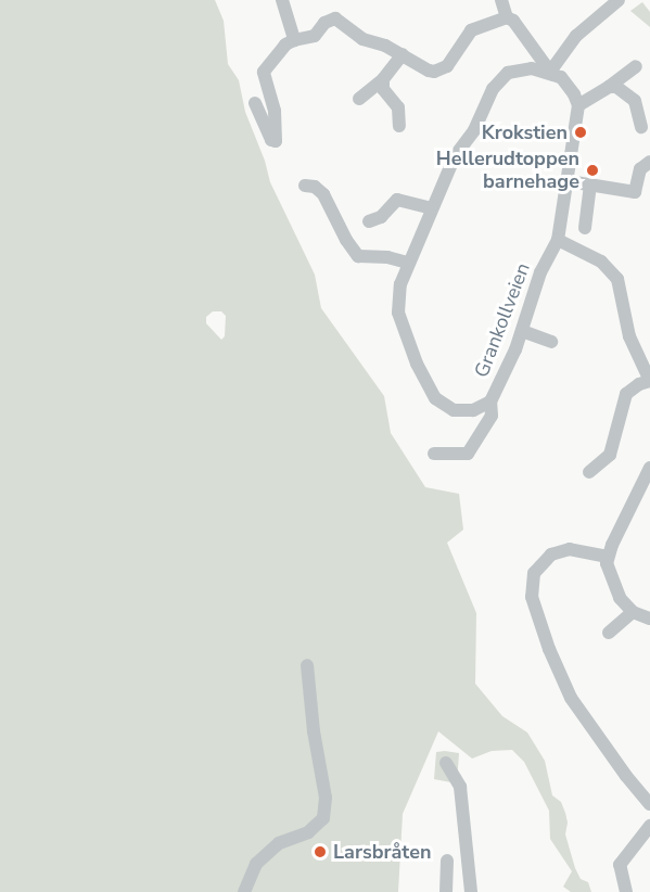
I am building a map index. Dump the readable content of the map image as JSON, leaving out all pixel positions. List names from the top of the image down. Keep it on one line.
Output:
{"streets":{"street":["Grankollveien"]},"places":["Krokstien","Hellerudtoppen barnehage","Larsbråten"]}
